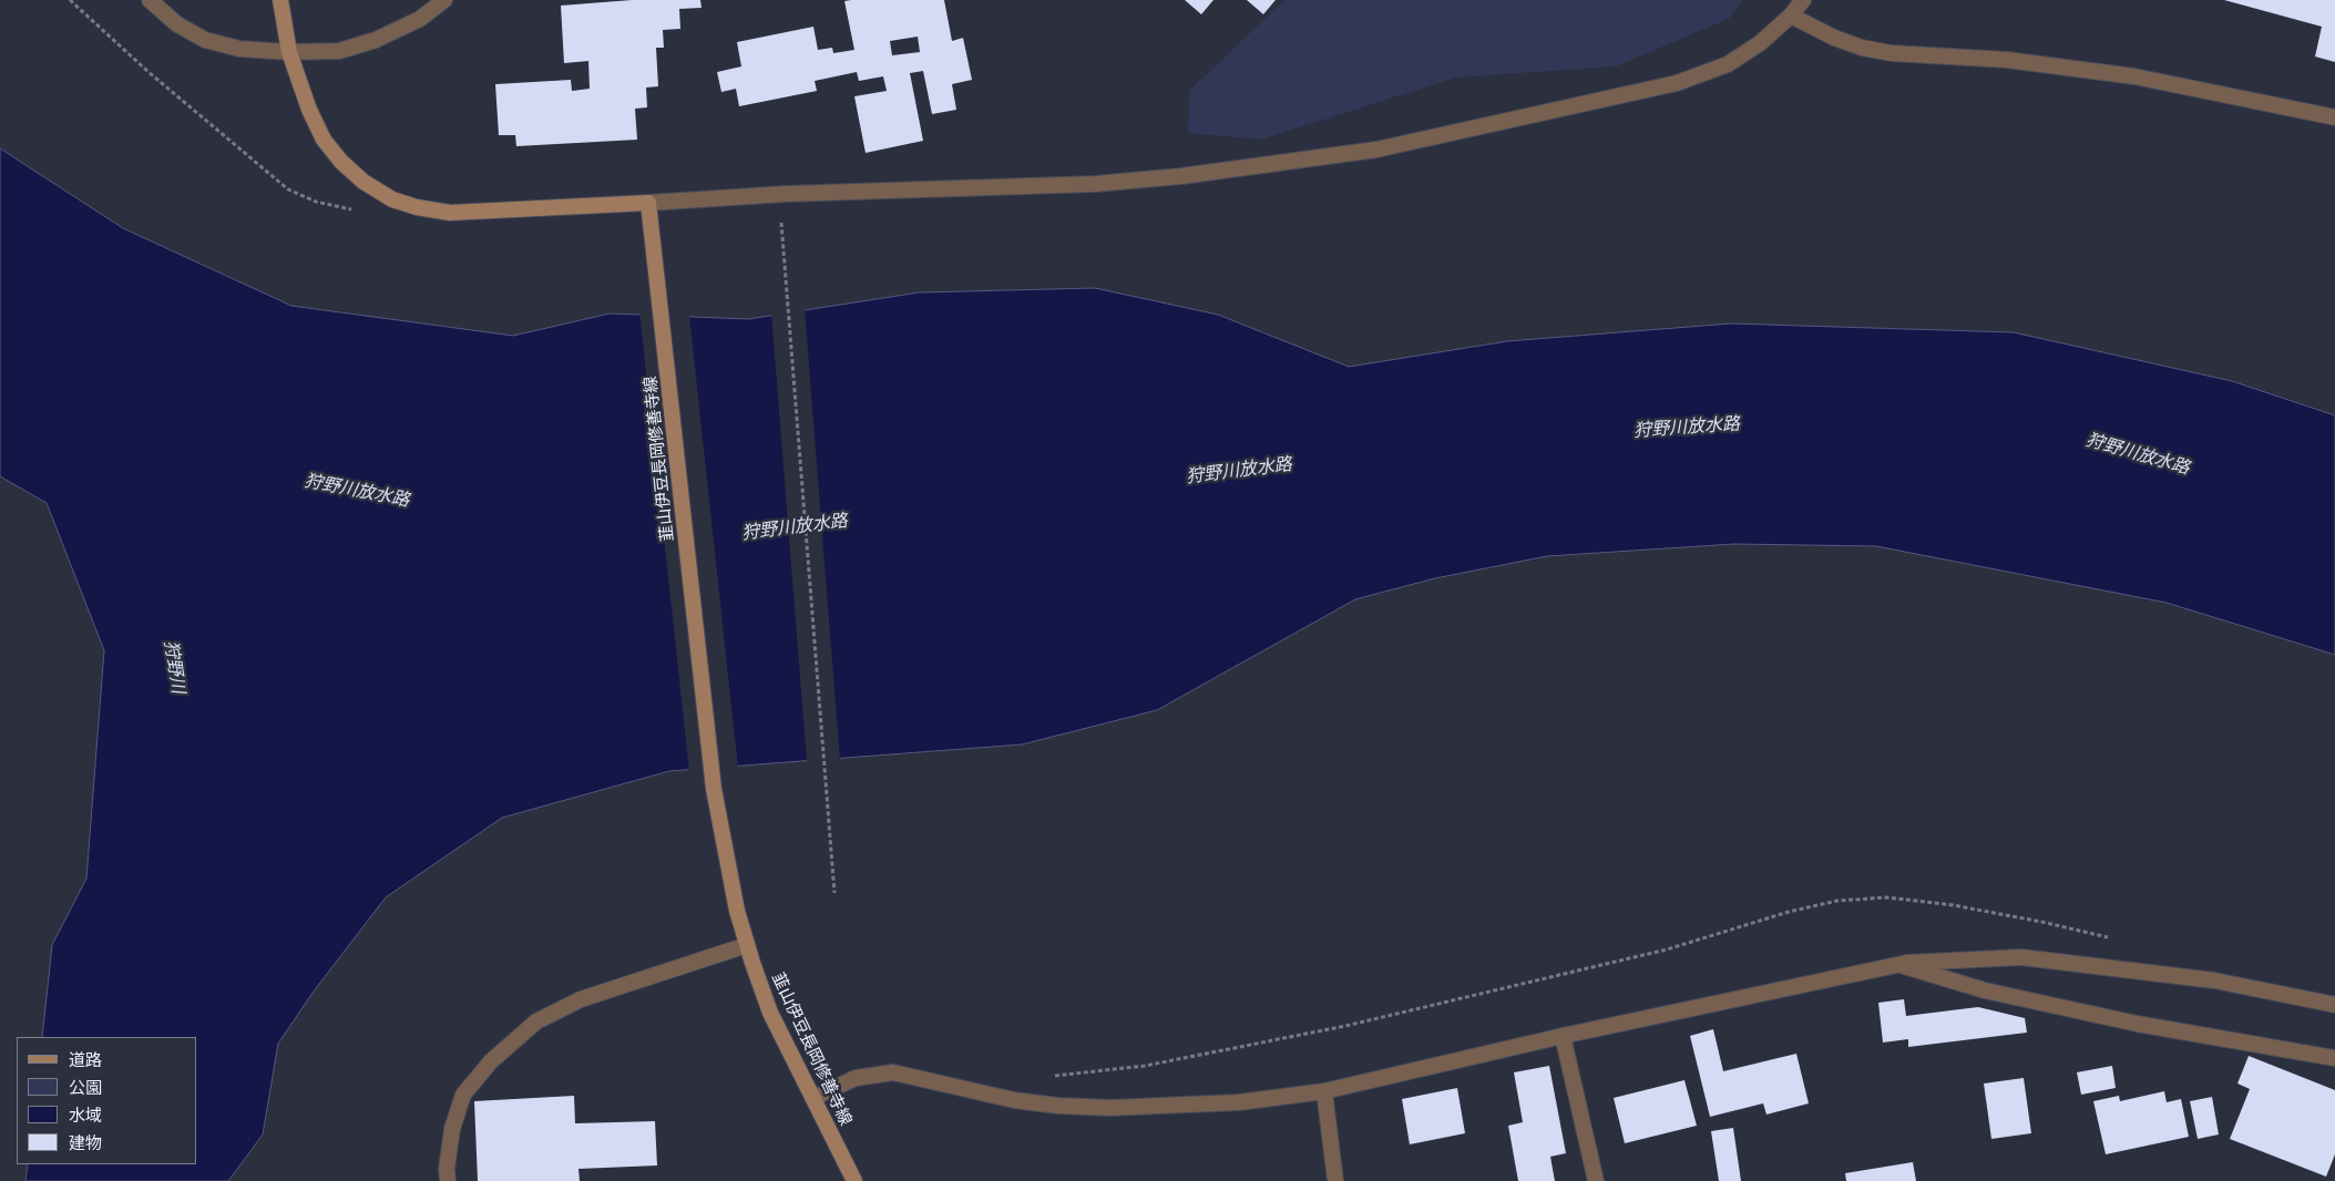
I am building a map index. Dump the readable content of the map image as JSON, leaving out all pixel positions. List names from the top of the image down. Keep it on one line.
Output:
{"streets":{"main road":["韮山伊豆長岡修善寺線"]},"water":["狩野川放水路","狩野川"],"legend":["道路","公園","水域","建物"]}
